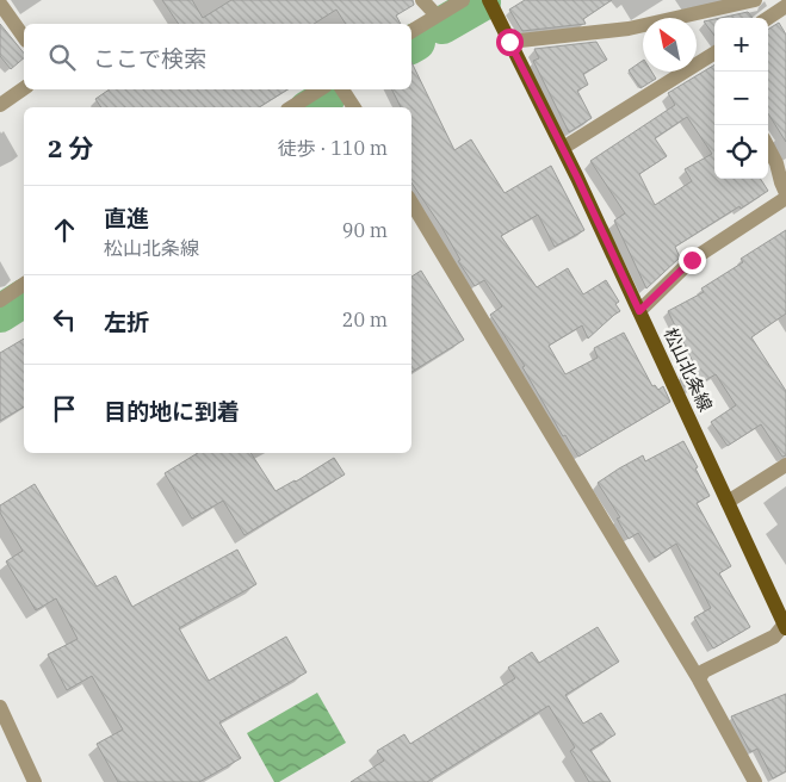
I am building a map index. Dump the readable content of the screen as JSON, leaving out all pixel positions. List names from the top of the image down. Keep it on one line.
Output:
{"streets":{"main road":["松山北条線"]},"north":"top left","page":{"map_buttons":["+","−"],"search":"ここで検索","heading":["2 分","徒歩 · 110 m"],"list":[["直進","松山北条線","90 m"],["左折","20 m"],"目的地に到着"]}}
